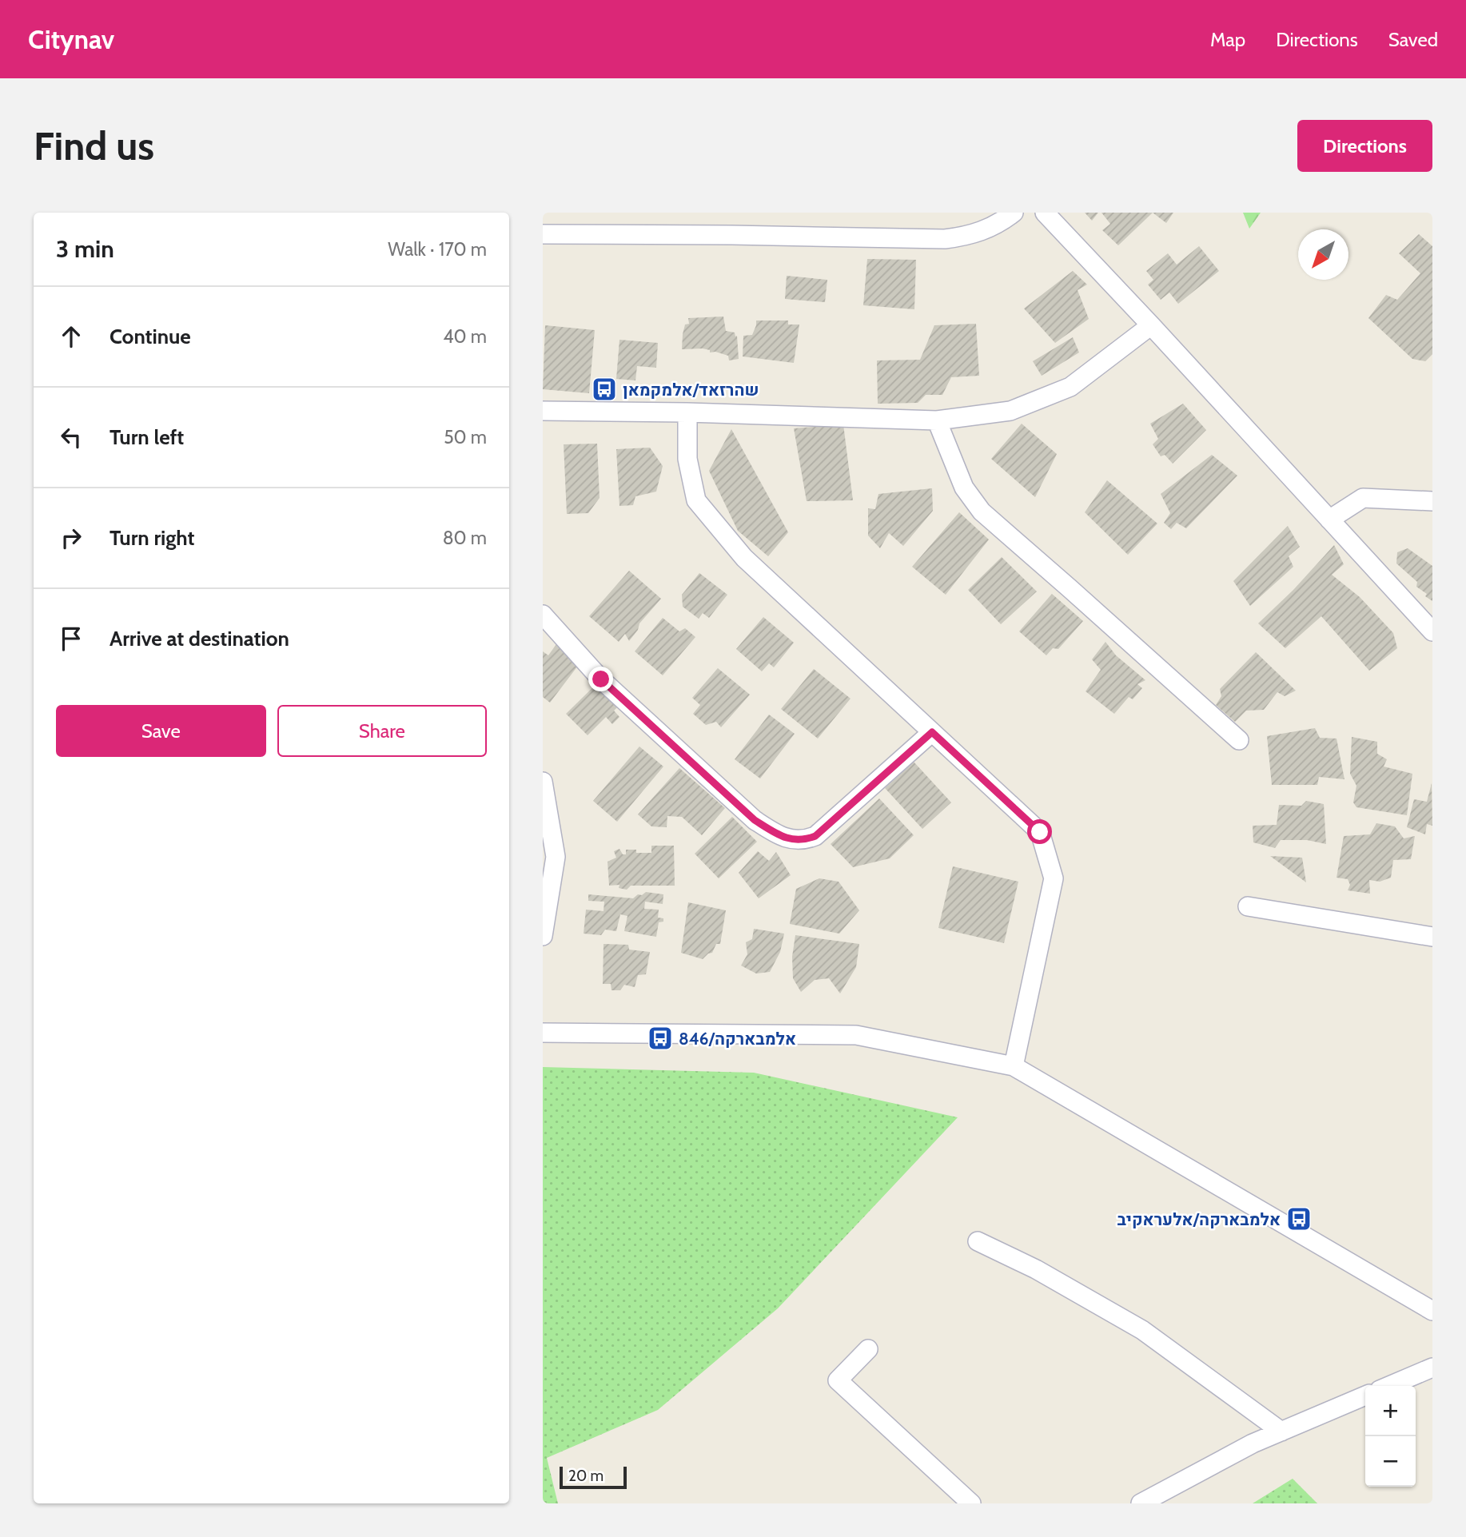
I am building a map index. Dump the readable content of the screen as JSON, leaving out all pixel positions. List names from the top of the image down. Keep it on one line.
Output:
{"places":{"bus stop":["שהרזאד/אלמקמאן","אלמבארקה/846","אלמבארקה/אלעראקיב"]},"scale_bar":"20 m","north":"bottom left","page":{"header":"Citynav","nav":["Map","Directions","Saved"],"buttons":["Directions",["Save","Share"]],"title":"Find us","heading":["3 min","Walk · 170 m"],"list":[["Continue","40 m"],["Turn left","50 m"],["Turn right","80 m"],"Arrive at destination"],"map_buttons":["+","−"],"scale":"20 m"}}
